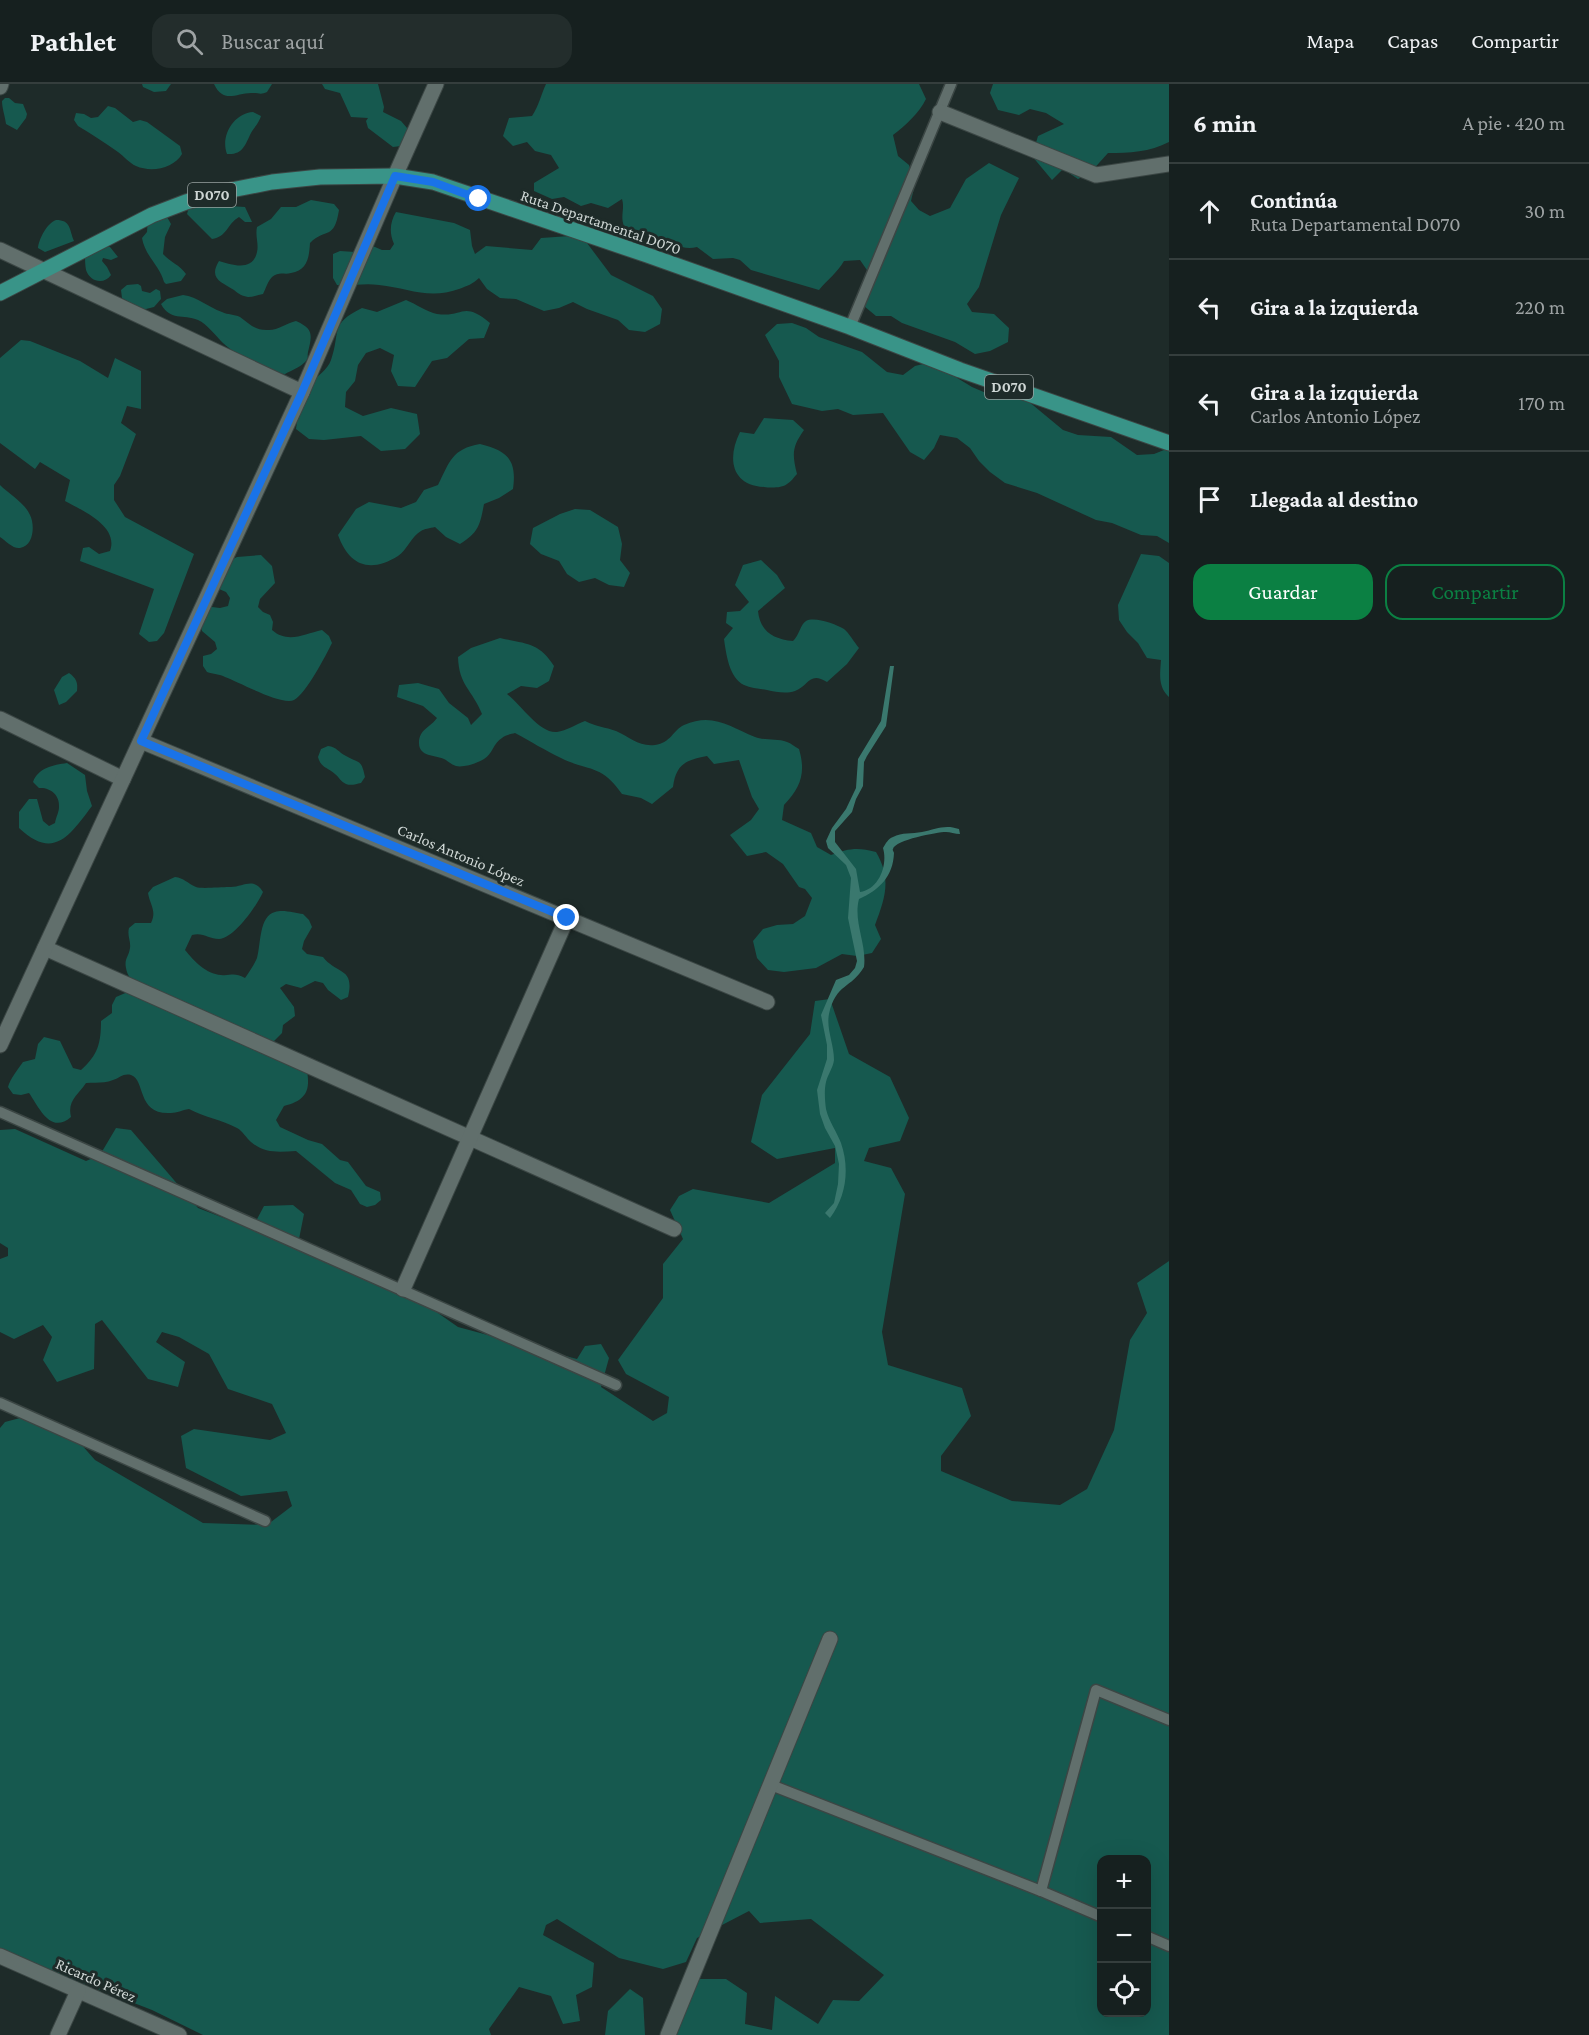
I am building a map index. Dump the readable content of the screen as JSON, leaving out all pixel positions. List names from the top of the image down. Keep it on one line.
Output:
{"streets":{"main road":["D070","Ruta Departamental D070"],"street":["Carlos Antonio López","Ricardo Pérez"]},"crossings":[["D070","Ruta Departamental D070"]],"page":{"header":"Pathlet","search":"Buscar aquí","nav":["Mapa","Capas","Compartir"],"heading":["6 min","A pie · 420 m"],"list":[["Continúa","Ruta Departamental D070","30 m"],["Gira a la izquierda","220 m"],["Gira a la izquierda","Carlos Antonio López","170 m"],"Llegada al destino"],"buttons":["Guardar","Compartir"],"map_buttons":["+","−"]}}
